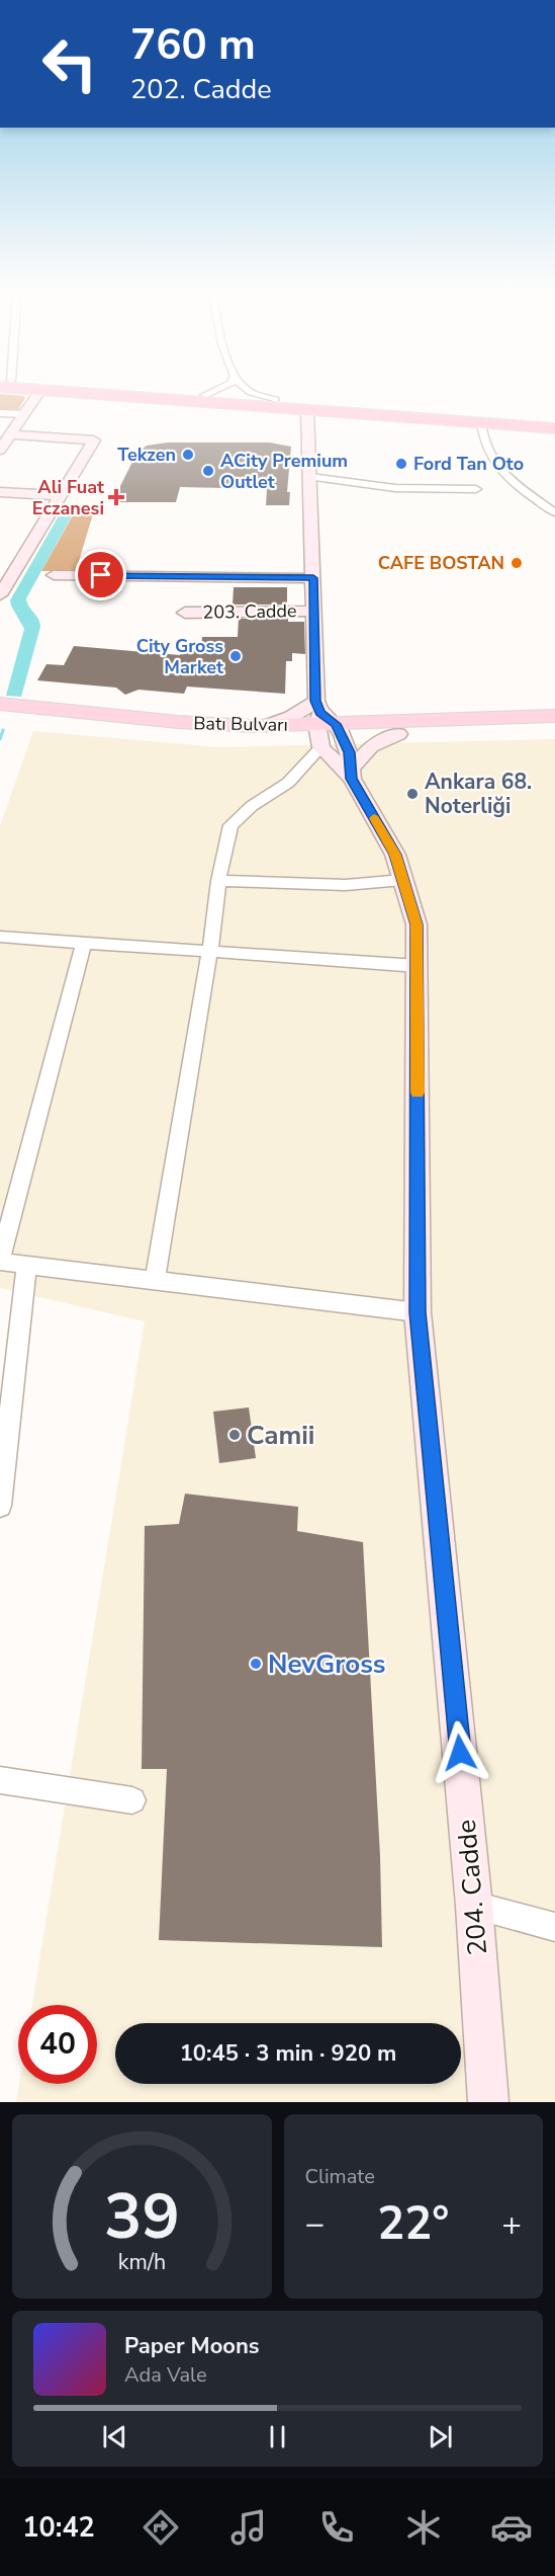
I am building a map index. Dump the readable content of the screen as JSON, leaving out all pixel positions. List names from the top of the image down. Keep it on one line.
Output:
{"streets":{"main road":["Batı Bulvarı"],"street":["203. Cadde","204. Cadde"]},"crossings":[["Batı Bulvarı","204. Cadde"]],"places":{"other":["Tekzen","Ford Tan Oto","ACity Premium Outlet","CAFE BOSTAN","City Gross Market","Ankara 68. Noterliği","Camii","NevGross"],"health":["Ali Fuat Eczanesi"]},"page":{"turn":["760 m","202. Cadde"],"limit":"40","trip":"10:45 · 3 min · 920 m","tile":"Climate","heat":["−","22°","+"],"song":["Paper Moons","Ada Vale"],"tabs":"10:42","gauge":["39","km/h"]}}
